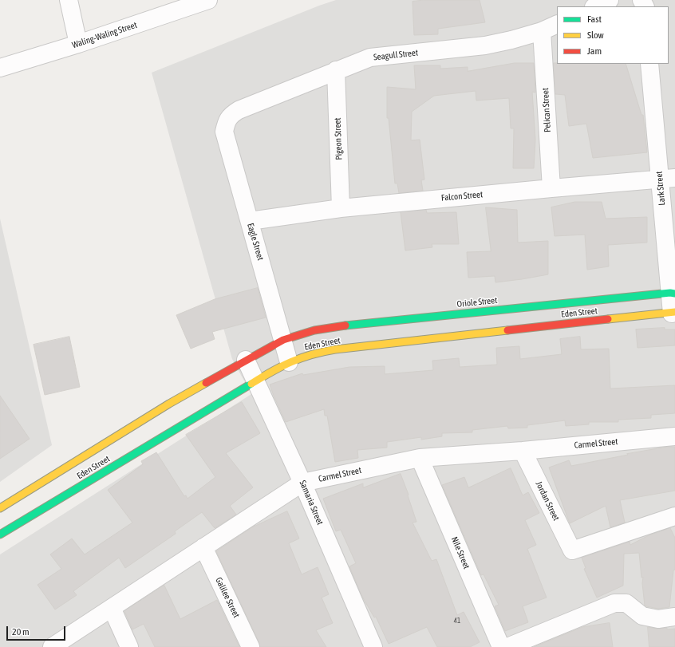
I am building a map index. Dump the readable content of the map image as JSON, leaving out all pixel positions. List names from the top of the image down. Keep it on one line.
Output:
{"streets":{"main road":["Oriole Street","Eden Street"],"street":["Waling-Waling Street","Seagull Street","Pelican Street","Pigeon Street","Lark Street","Falcon Street","Eagle Street","Carmel Street","Jordan Street","Samaria Street","Nile Street","Galilee Street"]},"crossings":[["Seagull Street","Pelican Street"],["Seagull Street","Pigeon Street"],["Seagull Street","Eagle Street"],["Pelican Street","Falcon Street"],["Pigeon Street","Falcon Street"],["Lark Street","Falcon Street"],["Lark Street","Oriole Street"],["Lark Street","Eden Street"],["Falcon Street","Eagle Street"],["Eagle Street","Oriole Street"],["Eagle Street","Eden Street"],["Oriole Street","Eden Street"],["Eden Street","Samaria Street"],["Carmel Street","Jordan Street"],["Carmel Street","Samaria Street"],["Carmel Street","Nile Street"],["Carmel Street","Galilee Street"]],"house_numbers":["41"],"legend":["Fast","Slow","Jam"],"scale_bar":"20 m"}
